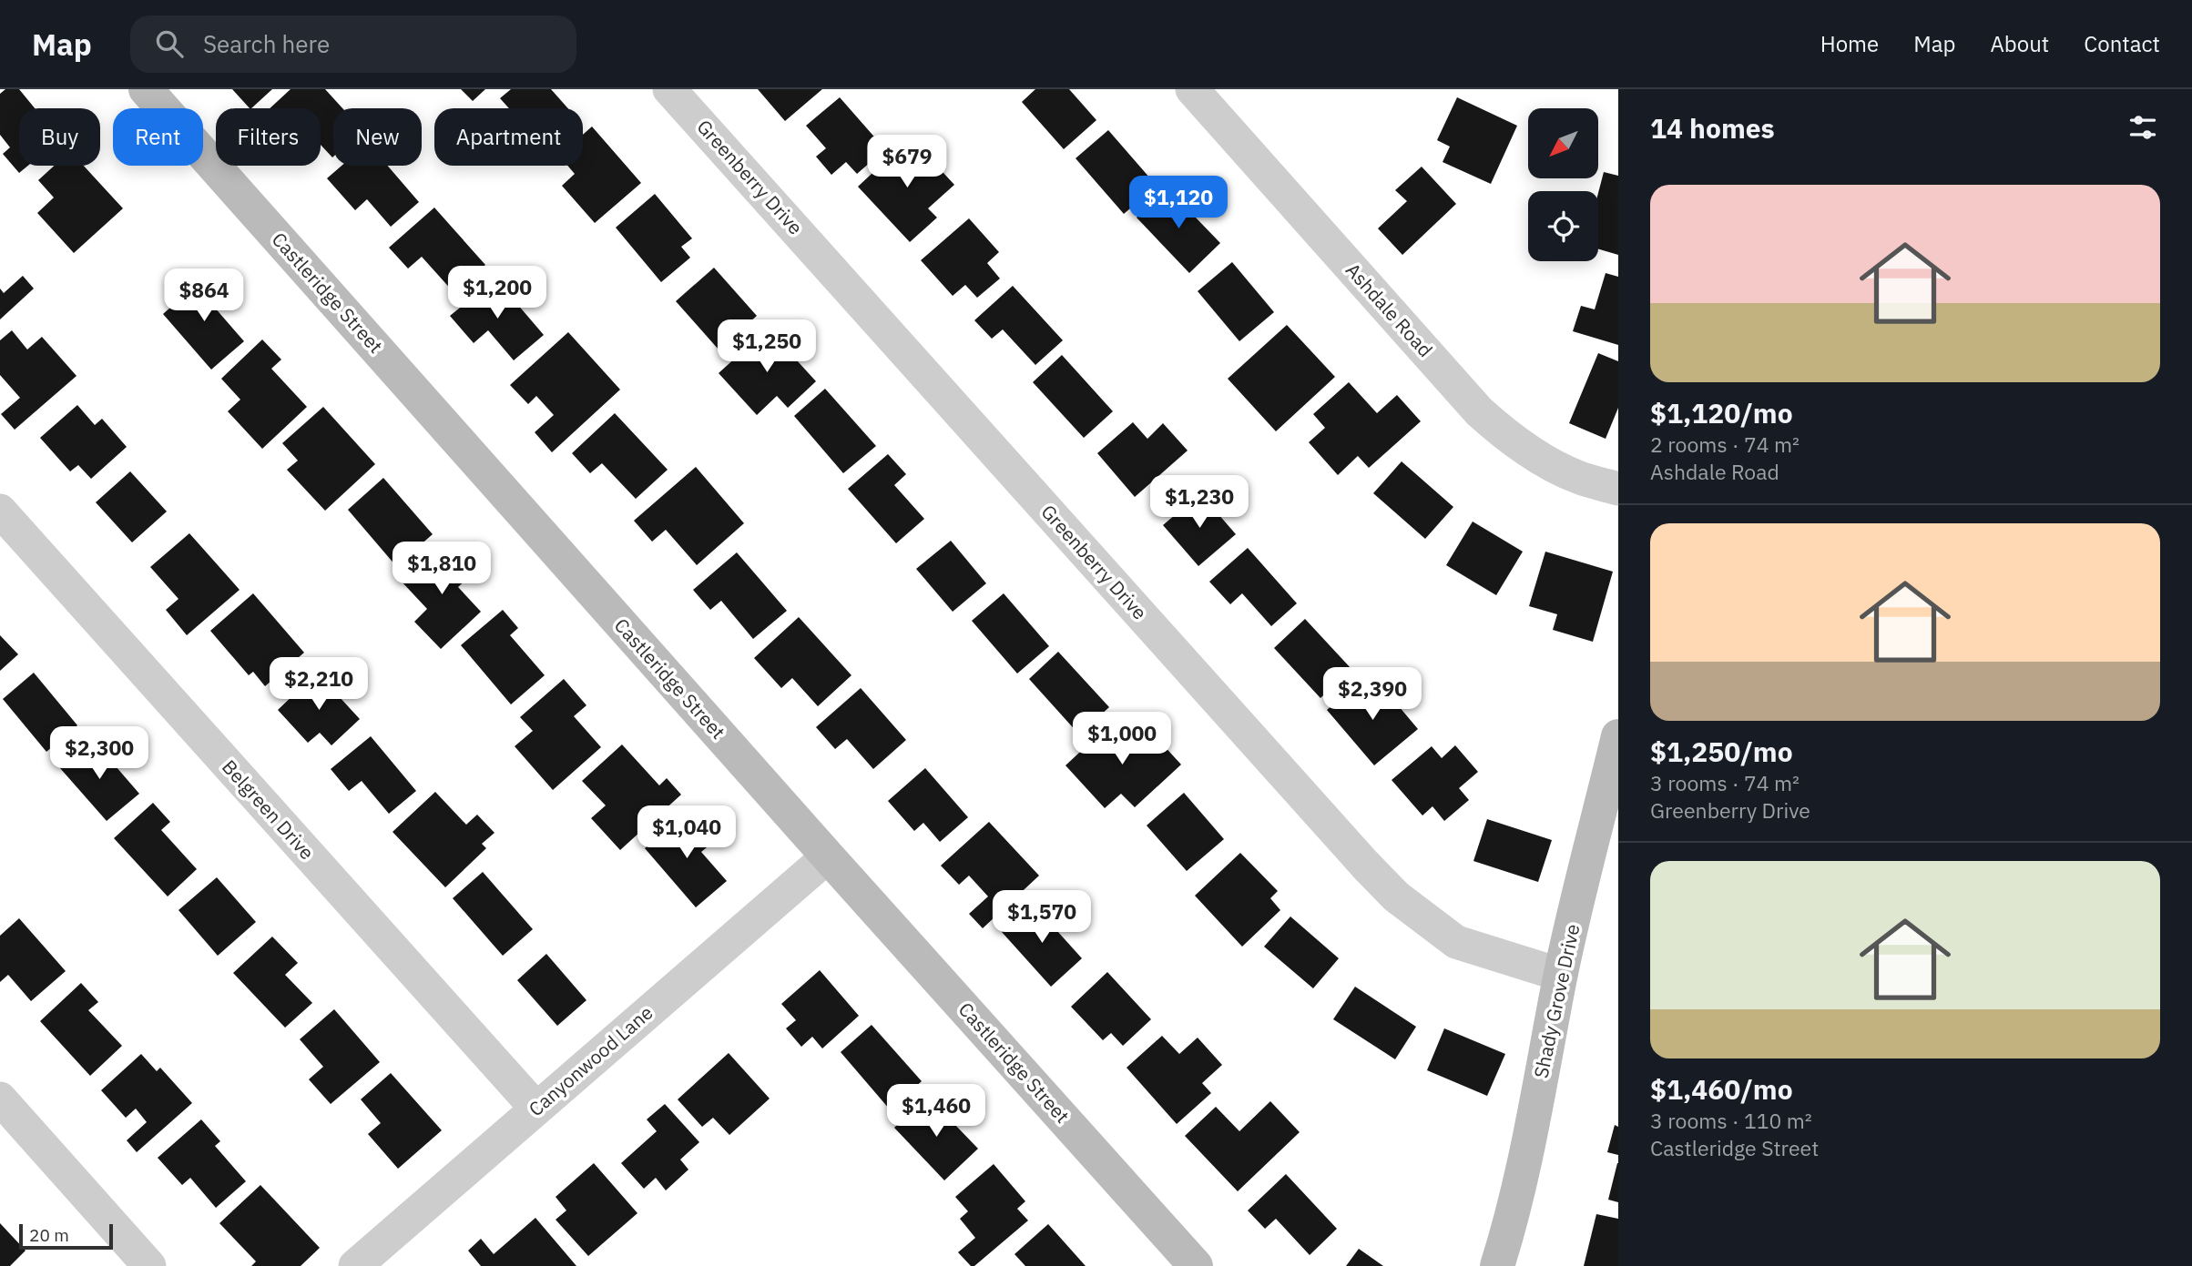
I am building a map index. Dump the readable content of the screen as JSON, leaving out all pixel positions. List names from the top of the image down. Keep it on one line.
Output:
{"streets":{"street":["Greenberry Drive","Castleridge Street","Ashdale Road","Belgreen Drive","Shady Grove Drive","Canyonwood Lane"]},"crossings":[["Greenberry Drive","Shady Grove Drive"],["Castleridge Street","Canyonwood Lane"],["Belgreen Drive","Canyonwood Lane"]],"scale_bar":"20 m","north":"bottom left","page":{"header":"Map","search":"Search here","nav":["Home","Map","About","Contact"],"heading":"14 homes","chip":["Buy","Rent","Filters","New","Apartment"],"price":["$679","$1,120","$1,200","$864","$1,250","$1,230","$1,810","$2,210","$2,390","$1,000","$2,300","$1,040","$1,570","$1,460"],"list":[{"name":"$1,120/mo","note":"2 rooms · 74 m² · Ashdale Road"},{"name":"$1,250/mo","note":"3 rooms · 74 m² · Greenberry Drive"},{"name":"$1,460/mo","note":"3 rooms · 110 m² · Castleridge Street"}],"scale":"20 m"}}
